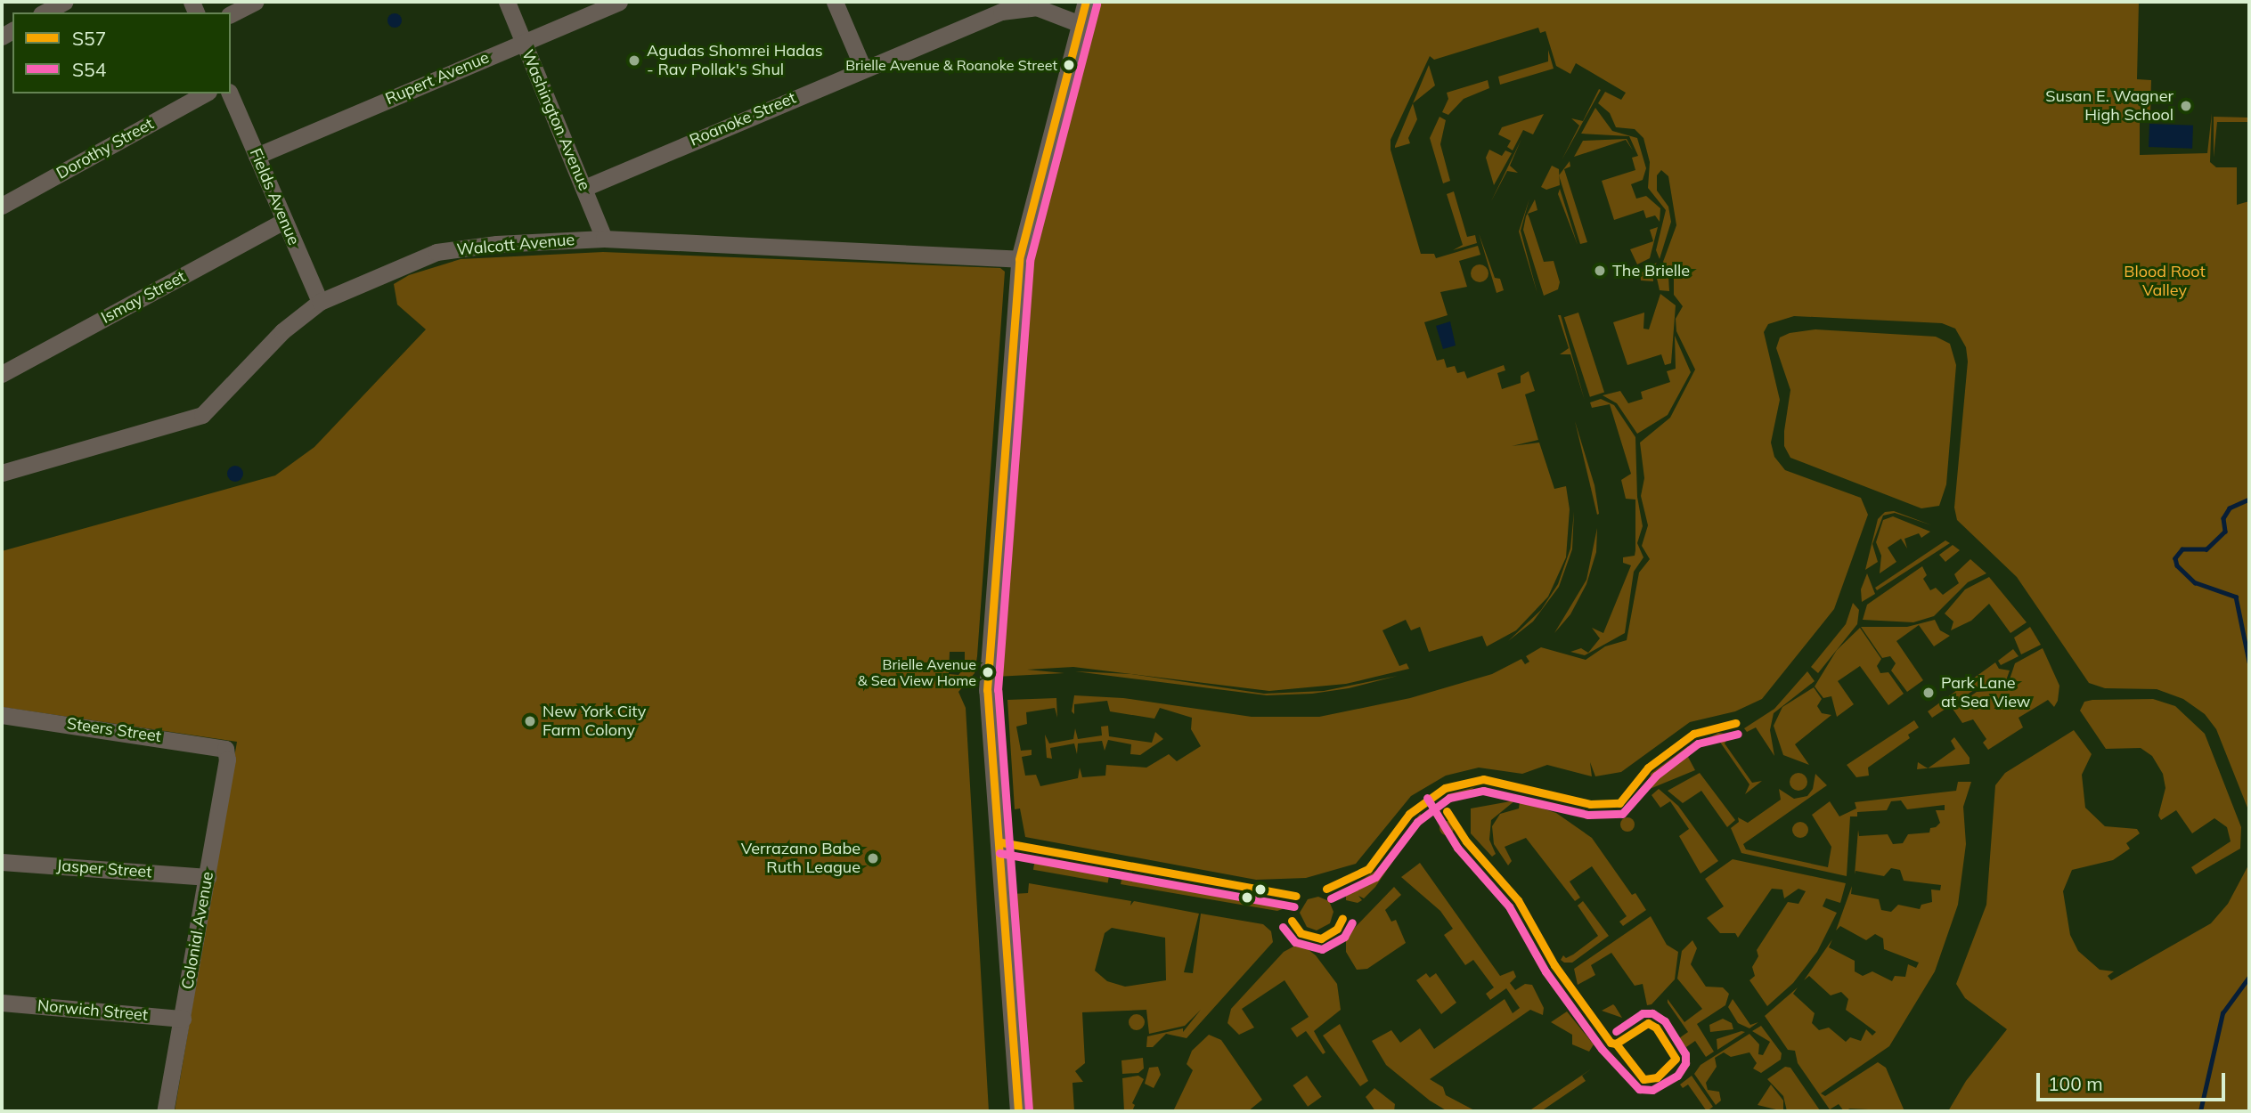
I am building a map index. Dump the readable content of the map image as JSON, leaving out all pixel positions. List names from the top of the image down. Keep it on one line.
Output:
{"streets":{"street":["Rupert Avenue","Roanoke Street","Washington Avenue","Dorothy Street","Fields Avenue","Walcott Avenue","Ismay Street","Steers Street","Jasper Street","Colonial Avenue","Norwich Street"]},"crossings":[["Rupert Avenue","Washington Avenue"],["Rupert Avenue","Fields Avenue"],["Roanoke Street","Washington Avenue"],["Washington Avenue","Walcott Avenue"],["Fields Avenue","Walcott Avenue"],["Fields Avenue","Ismay Street"],["Steers Street","Colonial Avenue"],["Jasper Street","Colonial Avenue"],["Colonial Avenue","Norwich Street"]],"parks":["Blood Root Valley"],"places":["Agudas Shomrei Hadas - Rav Pollak's Shul","Brielle Avenue & Roanoke Street","Susan E. Wagner High School","The Brielle","Brielle Avenue & Sea View Home","Park Lane at Sea View","New York City Farm Colony","Verrazano Babe Ruth League"],"lines":["transit line S57","transit line S54"],"legend":["S57","S54"],"scale_bar":"100 m"}
